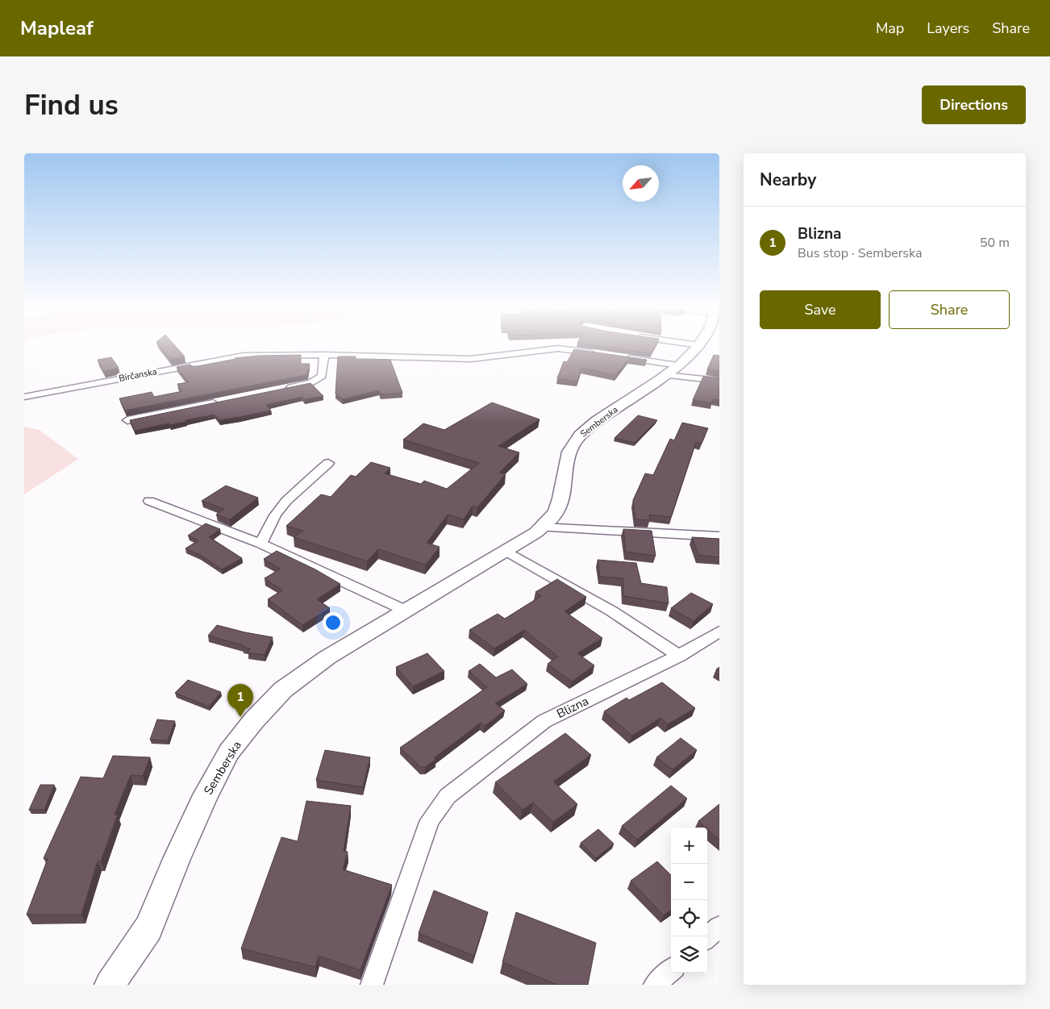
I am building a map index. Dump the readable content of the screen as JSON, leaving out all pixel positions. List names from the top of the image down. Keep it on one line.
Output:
{"streets":{"main road":["Semberska"],"street":["Birčanska","Blizna"]},"north":"bottom left","page":{"header":"Mapleaf","nav":["Map","Layers","Share"],"buttons":["Directions",["Save","Share"]],"title":"Find us","heading":"Nearby","list":[{"mark":"1","name":"Blizna","note":"Bus stop · Semberska","value":"50 m"}],"pins":"1","map_buttons":["+","−"]}}
